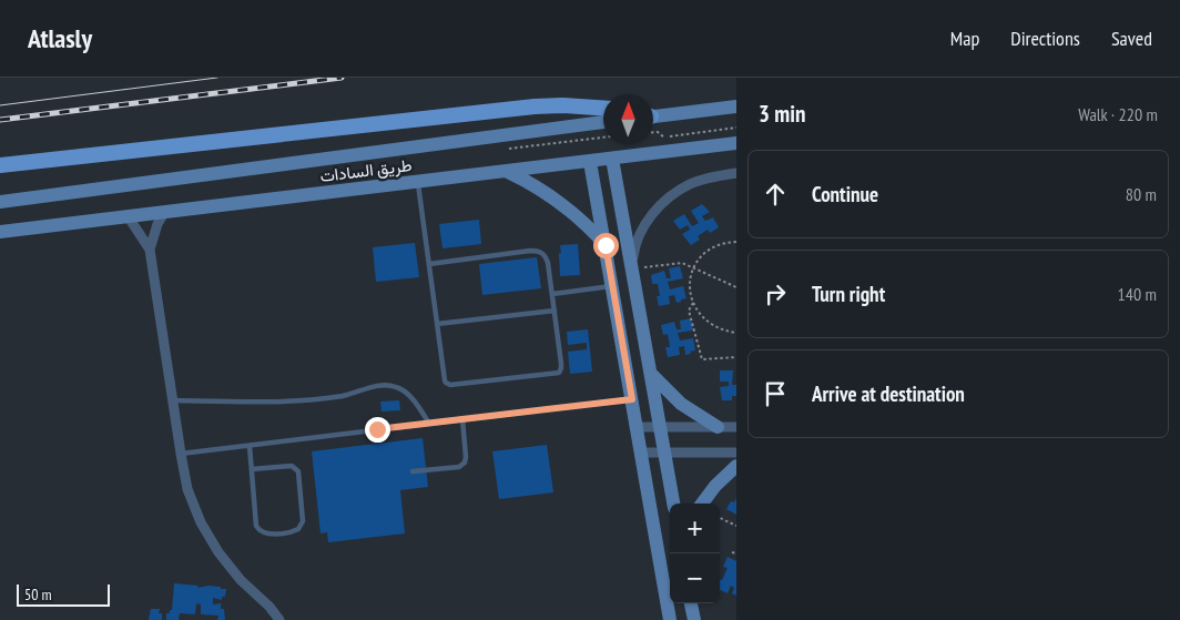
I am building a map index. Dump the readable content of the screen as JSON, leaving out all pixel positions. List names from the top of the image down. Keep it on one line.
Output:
{"streets":{"main road":["طريق السادات"]},"scale_bar":"50 m","north":"top","page":{"header":"Atlasly","nav":["Map","Directions","Saved"],"heading":["3 min","Walk · 220 m"],"list":[["Continue","80 m"],["Turn right","140 m"],"Arrive at destination"],"map_buttons":["+","−"],"scale":"50 m"}}
